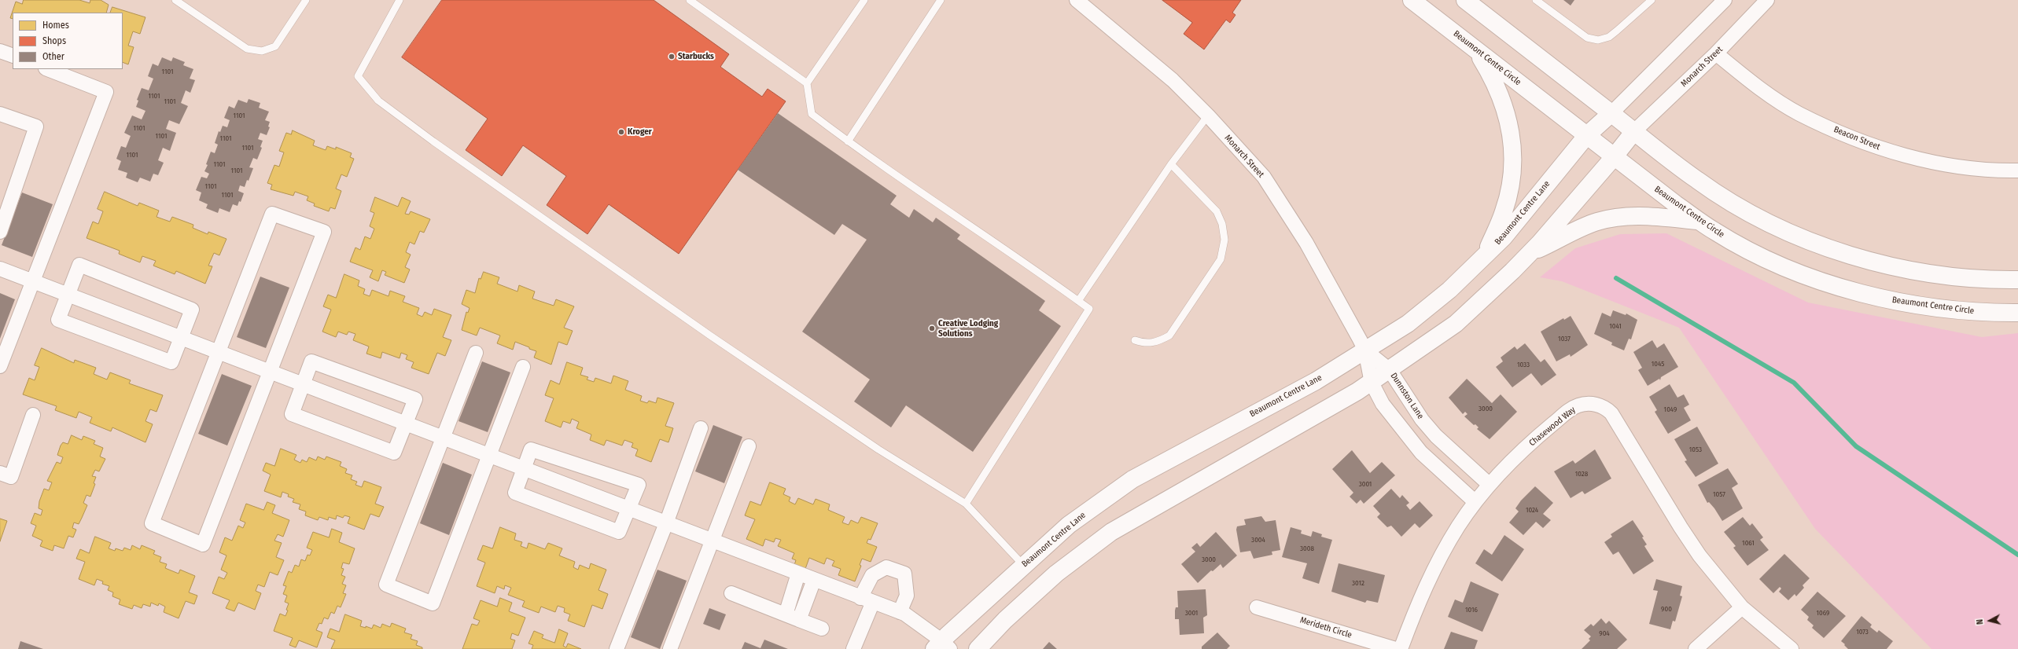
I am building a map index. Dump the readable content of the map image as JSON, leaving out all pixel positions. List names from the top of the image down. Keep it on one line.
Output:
{"streets":{"street":["Beaumont Centre Circle","Monarch Street","Beacon Street","Beaumont Centre Lane","Dunnston Lane","Chasewood Way","Merideth Circle"]},"crossings":[["Beaumont Centre Circle","Beaumont Centre Lane"],["Monarch Street","Beacon Street"],["Monarch Street","Beaumont Centre Lane"],["Monarch Street","Dunnston Lane"],["Beaumont Centre Lane","Dunnston Lane"],["Dunnston Lane","Chasewood Way"]],"places":["Starbucks","Kroger","Creative Lodging Solutions"],"house_numbers":["1101","1101","1101","1101","1101","1101","1101","1101","1101","1101","1101","1101","1101","1041","1037","1045","1033","3000","1049","1053","1028","3001","1057","1024","3004","1061","3008","3000","3012","900","1016","3001","1069","1073","904"],"legend":["Homes","Shops","Other"],"north":"left"}
